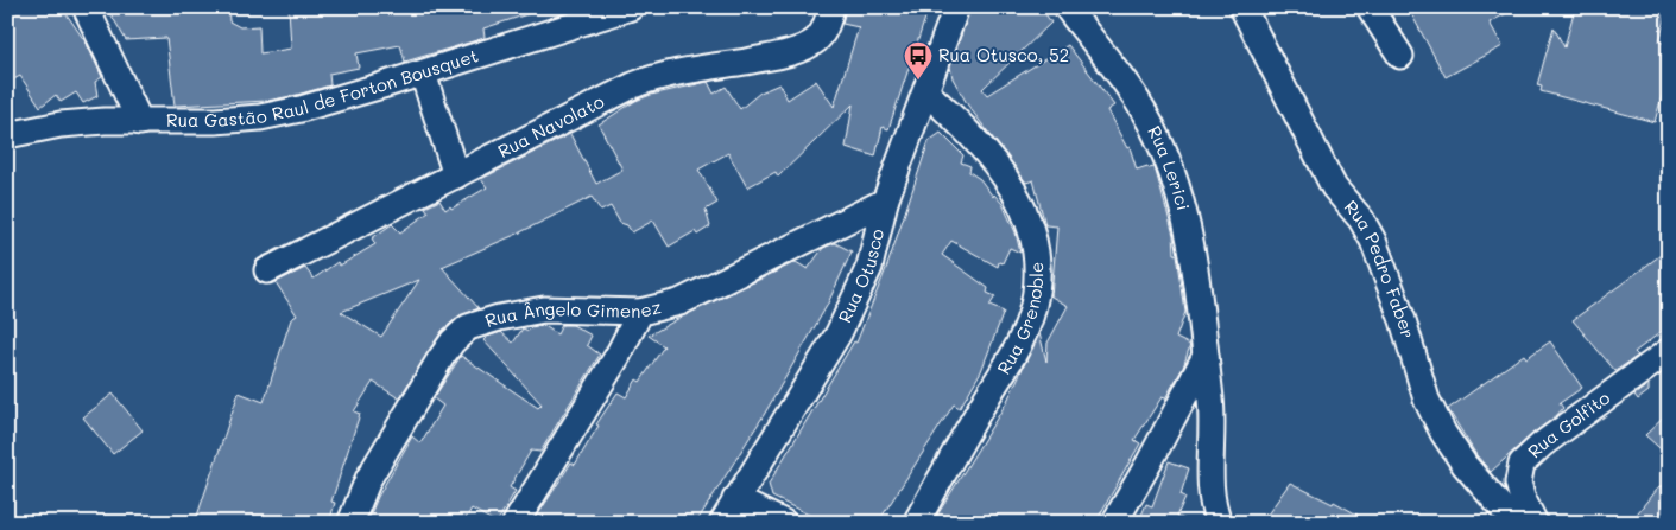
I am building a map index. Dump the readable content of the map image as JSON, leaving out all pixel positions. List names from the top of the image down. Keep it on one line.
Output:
{"streets":{"street":["Rua Gastão Raul de Forton Bousquet","Rua Navolato","Rua Lerici","Rua Pedro Faber","Rua Otusco","Rua Ângelo Gimenez","Rua Grenoble","Rua Golfito"]},"crossings":[["Rua Otusco","Rua Ângelo Gimenez"],["Rua Otusco","Rua Grenoble"]],"places":{"bus stop":["Rua Otusco, 52"]}}
